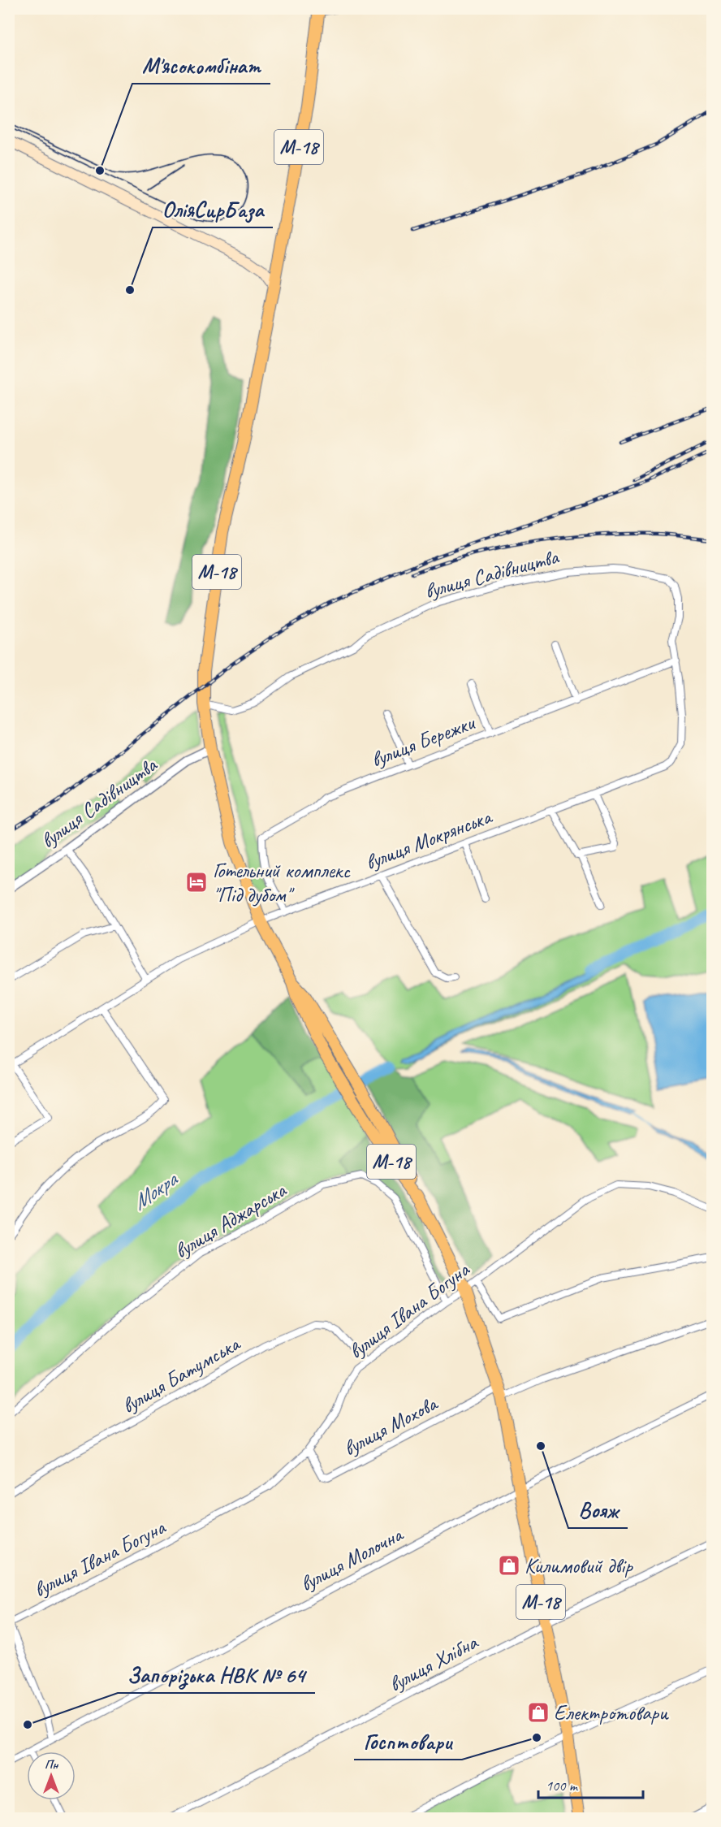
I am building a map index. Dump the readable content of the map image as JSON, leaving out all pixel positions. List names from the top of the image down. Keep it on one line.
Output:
{"streets":{"highway":["М-18"],"street":["вулиця Садівництва","вулиця Бережки","вулиця Мокрянська","вулиця Аджарська","вулиця Івана Богуна","вулиця Батумська","вулиця Мохова","вулиця Молочна","вулиця Хлібна"]},"crossings":[["М-18","вулиця Садівництва"],["М-18","вулиця Мокрянська"],["М-18","вулиця Івана Богуна"],["М-18","вулиця Мохова"],["М-18","вулиця Молочна"],["М-18","вулиця Хлібна"],["вулиця Садівництва","вулиця Бережки"],["вулиця Садівництва","вулиця Мокрянська"],["вулиця Бережки","вулиця Мокрянська"],["вулиця Аджарська","вулиця Івана Богуна"],["вулиця Івана Богуна","вулиця Батумська"],["вулиця Івана Богуна","вулиця Мохова"]],"water":["Мокра"],"places":{"other":["М'ясокомбінат","ОліяСирБаза","Вояж","Запорізька НВК № 64","Госптовари"],"hotel":["Готельний комплекс \"Під дубом\""],"shop":["Килимовий двір","Електротовари"]},"scale_bar":"100 m","north":"top"}
